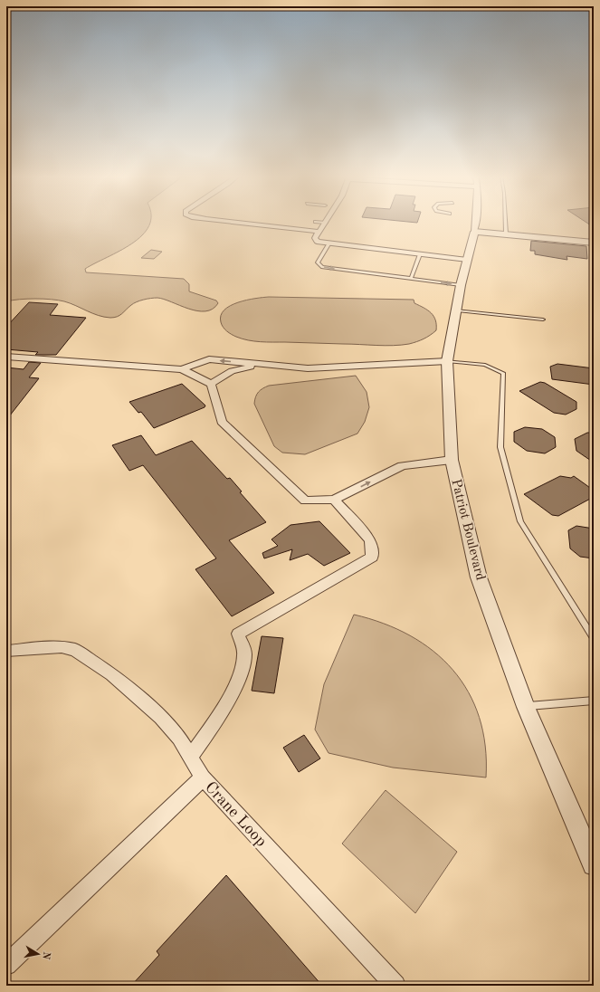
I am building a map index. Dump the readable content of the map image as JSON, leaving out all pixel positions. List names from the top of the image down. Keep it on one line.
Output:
{"streets":{"street":["Patriot Boulevard","Crane Loop"]},"north":"right"}
